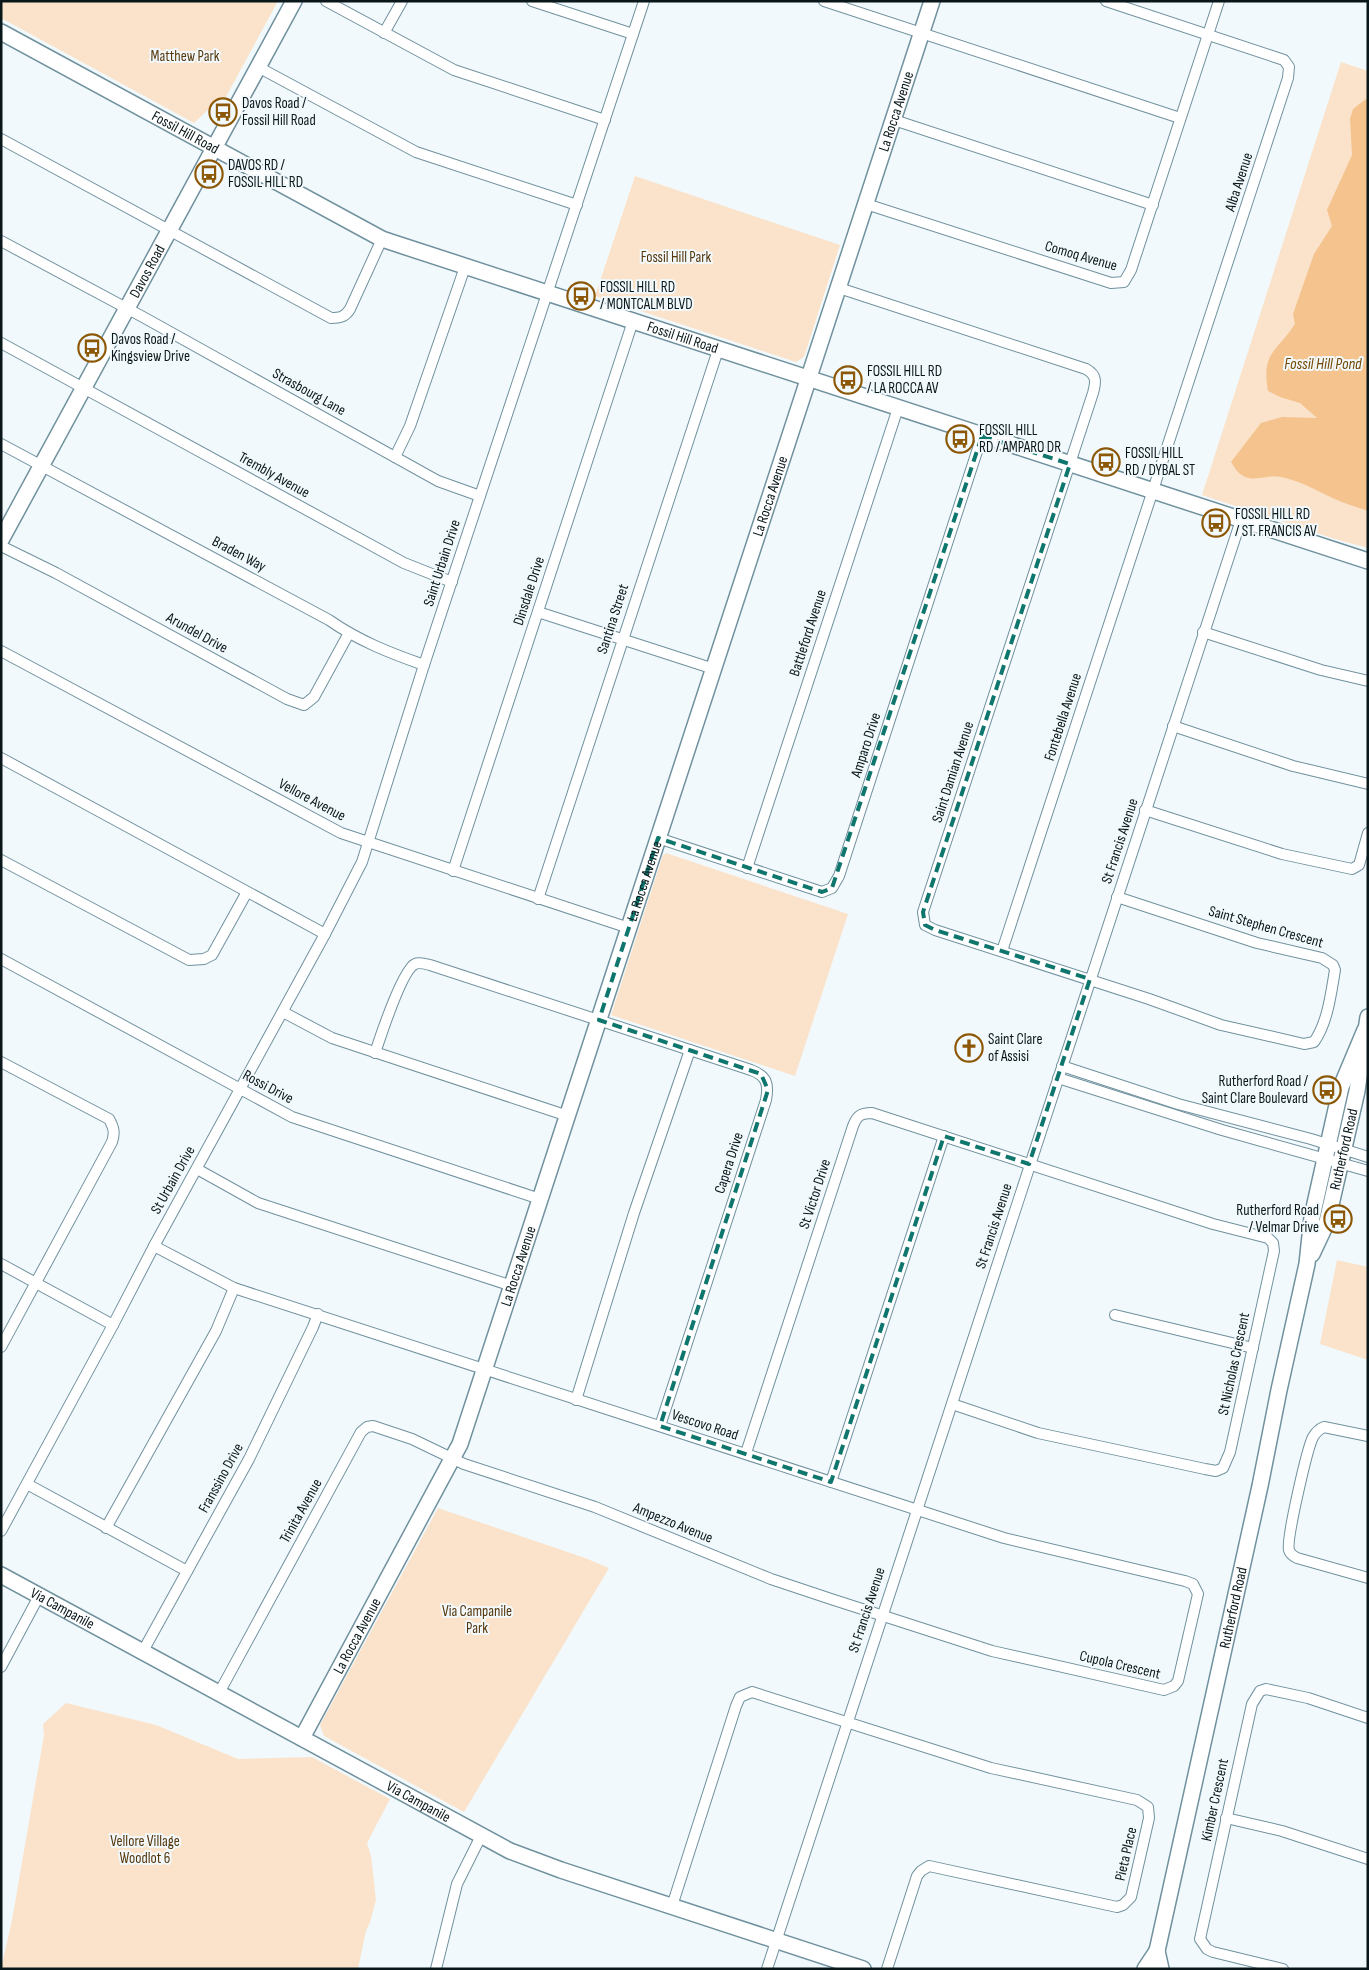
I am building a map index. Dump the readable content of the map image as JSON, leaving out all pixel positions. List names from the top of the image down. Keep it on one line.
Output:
{"streets":{"street":["La Rocca Avenue","Fossil Hill Road","Alba Avenue","Comoq Avenue","Davos Road","Strasbourg Lane","Trembly Avenue","Braden Way","Saint Urbain Drive","Dinsdale Drive","Santina Street","Arundel Drive","Battleford Avenue","Fontebella Avenue","Amparo Drive","Saint Damian Avenue","Vellore Avenue","St Francis Avenue","Saint Stephen Crescent","Rossi Drive","Rutherford Road","Capera Drive","St Urbain Drive","St Victor Drive","St Nicholas Crescent","Vescovo Road","Franssino Drive","Trinita Avenue","Ampezzo Avenue","Via Campanile","Cupola Crescent","Kimber Crescent","Pieta Place"]},"crossings":[["La Rocca Avenue","Fossil Hill Road"],["La Rocca Avenue","Comoq Avenue"],["La Rocca Avenue","Amparo Drive"],["La Rocca Avenue","Vellore Avenue"],["La Rocca Avenue","Rossi Drive"],["La Rocca Avenue","Capera Drive"],["La Rocca Avenue","Vescovo Road"],["La Rocca Avenue","Trinita Avenue"],["La Rocca Avenue","Ampezzo Avenue"],["La Rocca Avenue","Via Campanile"],["Fossil Hill Road","Alba Avenue"],["Fossil Hill Road","Davos Road"],["Fossil Hill Road","Saint Urbain Drive"],["Fossil Hill Road","Dinsdale Drive"],["Fossil Hill Road","Santina Street"],["Fossil Hill Road","Battleford Avenue"],["Fossil Hill Road","Fontebella Avenue"],["Fossil Hill Road","Amparo Drive"],["Fossil Hill Road","Saint Damian Avenue"],["Fossil Hill Road","St Francis Avenue"],["Alba Avenue","Comoq Avenue"],["Alba Avenue","Fontebella Avenue"],["Davos Road","Strasbourg Lane"],["Davos Road","Trembly Avenue"],["Davos Road","Braden Way"],["Strasbourg Lane","Saint Urbain Drive"],["Trembly Avenue","Saint Urbain Drive"],["Braden Way","Saint Urbain Drive"],["Braden Way","Arundel Drive"],["Saint Urbain Drive","Vellore Avenue"],["Saint Urbain Drive","St Urbain Drive"],["Dinsdale Drive","Vellore Avenue"],["Santina Street","Vellore Avenue"],["Battleford Avenue","Amparo Drive"],["Fontebella Avenue","Saint Damian Avenue"],["Saint Damian Avenue","St Francis Avenue"],["Saint Damian Avenue","Saint Stephen Crescent"],["Vellore Avenue","St Urbain Drive"],["St Francis Avenue","Saint Stephen Crescent"],["St Francis Avenue","St Victor Drive"],["St Francis Avenue","St Nicholas Crescent"],["St Francis Avenue","Vescovo Road"],["St Francis Avenue","Ampezzo Avenue"],["St Francis Avenue","Via Campanile"],["St Francis Avenue","Cupola Crescent"],["St Francis Avenue","Pieta Place"],["Rossi Drive","St Urbain Drive"],["Capera Drive","Vescovo Road"],["St Urbain Drive","Vescovo Road"],["St Victor Drive","St Nicholas Crescent"],["St Victor Drive","Vescovo Road"],["Vescovo Road","Franssino Drive"],["Vescovo Road","Cupola Crescent"],["Franssino Drive","Via Campanile"],["Trinita Avenue","Ampezzo Avenue"],["Trinita Avenue","Via Campanile"],["Ampezzo Avenue","Cupola Crescent"]],"water":["Fossil Hill Pond"],"parks":["Matthew Park","Fossil Hill Park","Via Campanile Park","Vellore Village Woodlot 6"],"places":{"bus stop":["Davos Road / Fossil Hill Road","DAVOS RD / FOSSIL HILL RD","FOSSIL HILL RD / MONTCALM BLVD","Davos Road / Kingsview Drive","FOSSIL HILL RD / LA ROCCA AV","FOSSIL HILL RD / AMPARO DR","FOSSIL HILL RD / DYBAL ST","FOSSIL HILL RD / ST. FRANCIS AV","Rutherford Road / Saint Clare Boulevard","Rutherford Road / Velmar Drive"],"church":["Saint Clare of Assisi"]}}
